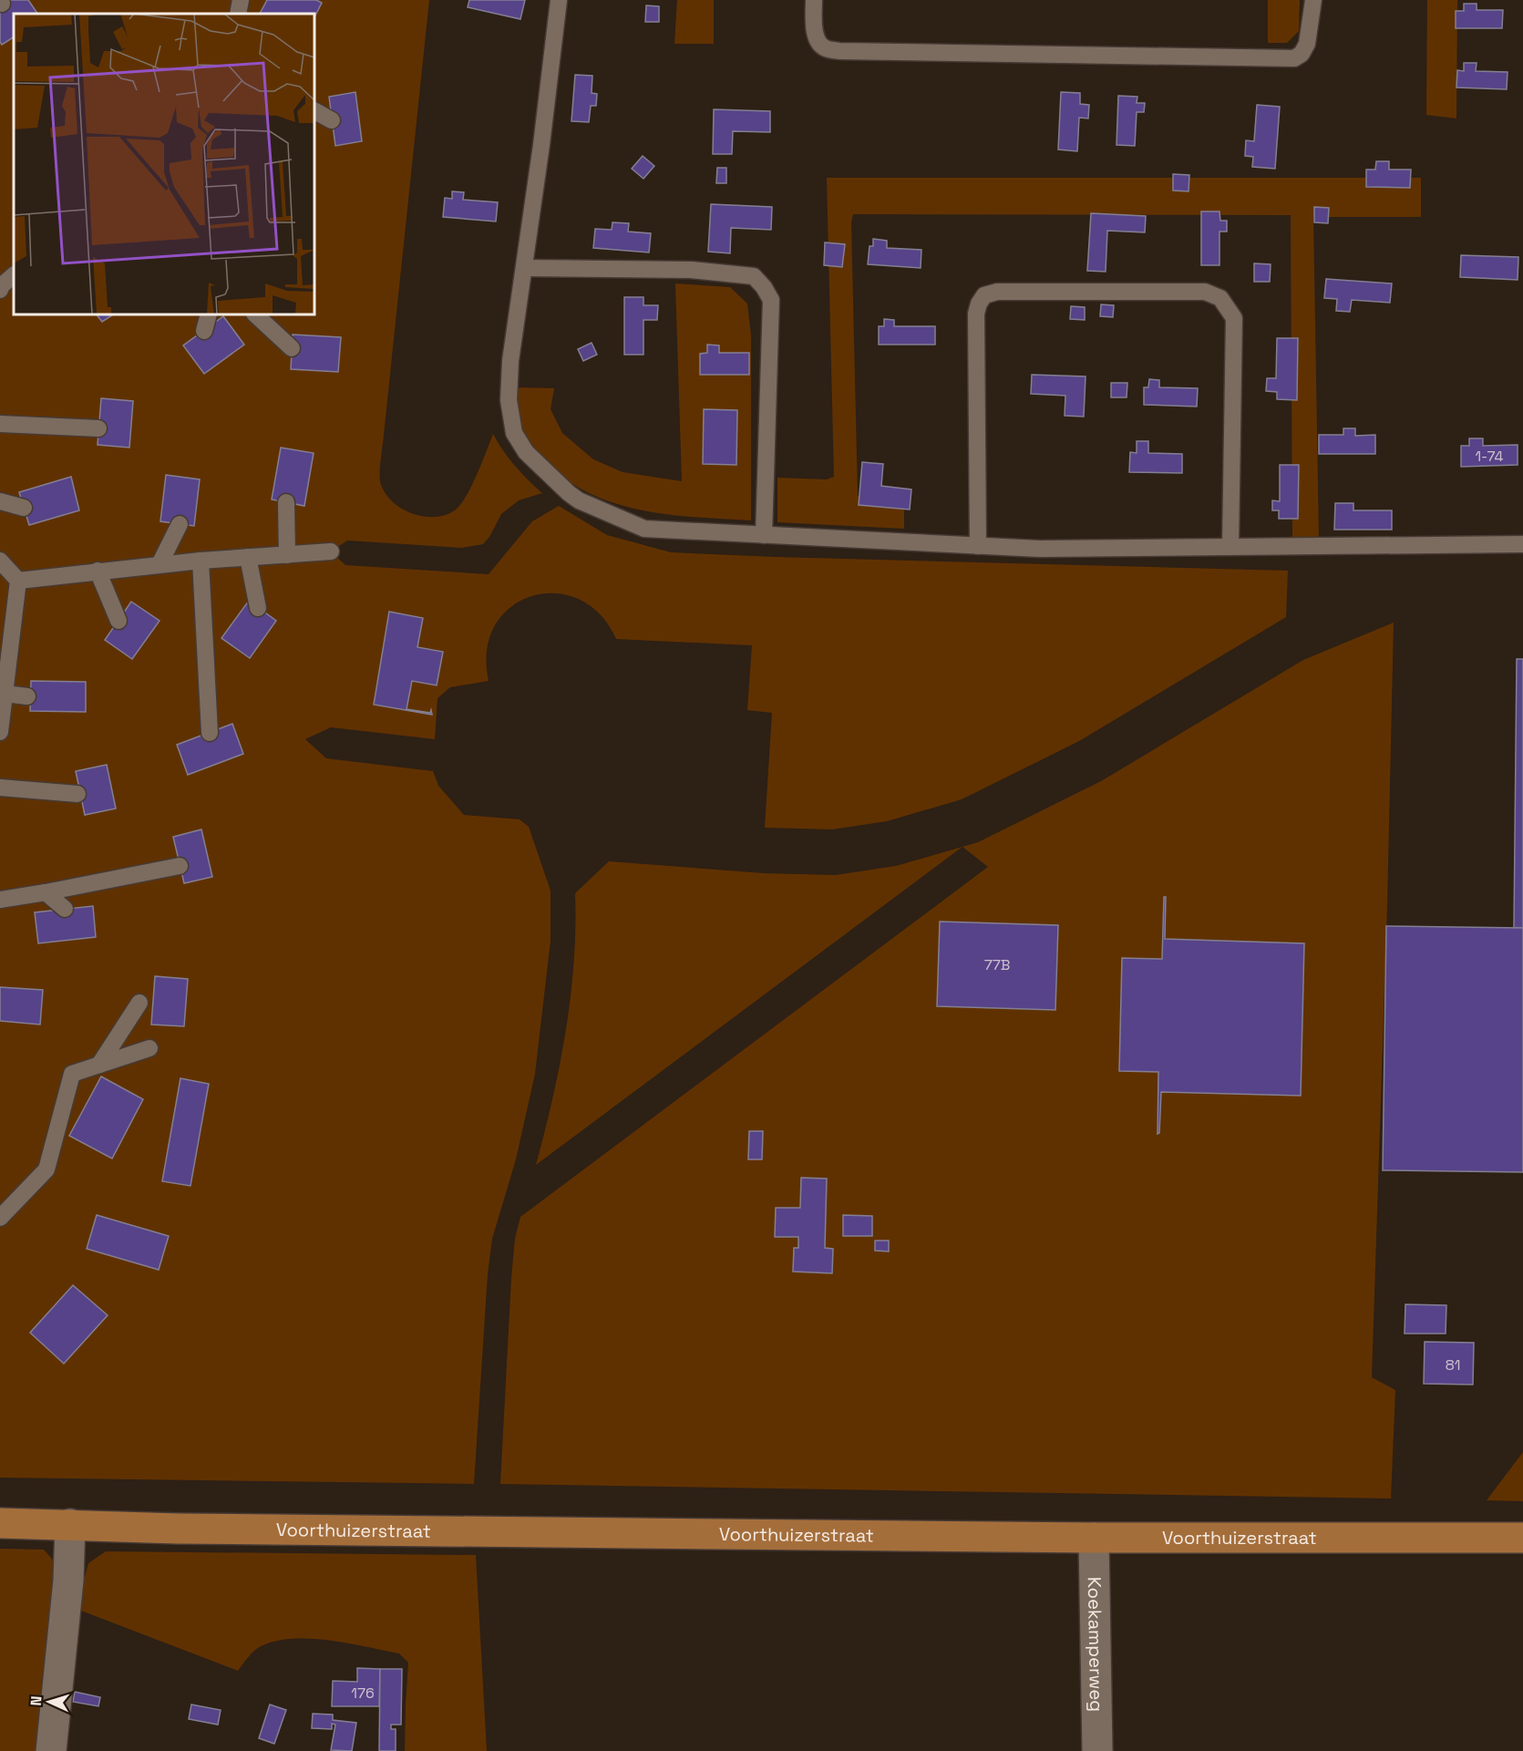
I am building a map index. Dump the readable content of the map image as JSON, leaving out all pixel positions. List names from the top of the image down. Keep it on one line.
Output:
{"streets":{"main road":["Voorthuizerstraat"],"street":["Koekamperweg"]},"crossings":[["Voorthuizerstraat","Koekamperweg"]],"house_numbers":["1-74","77B","81","176"],"north":"left"}
